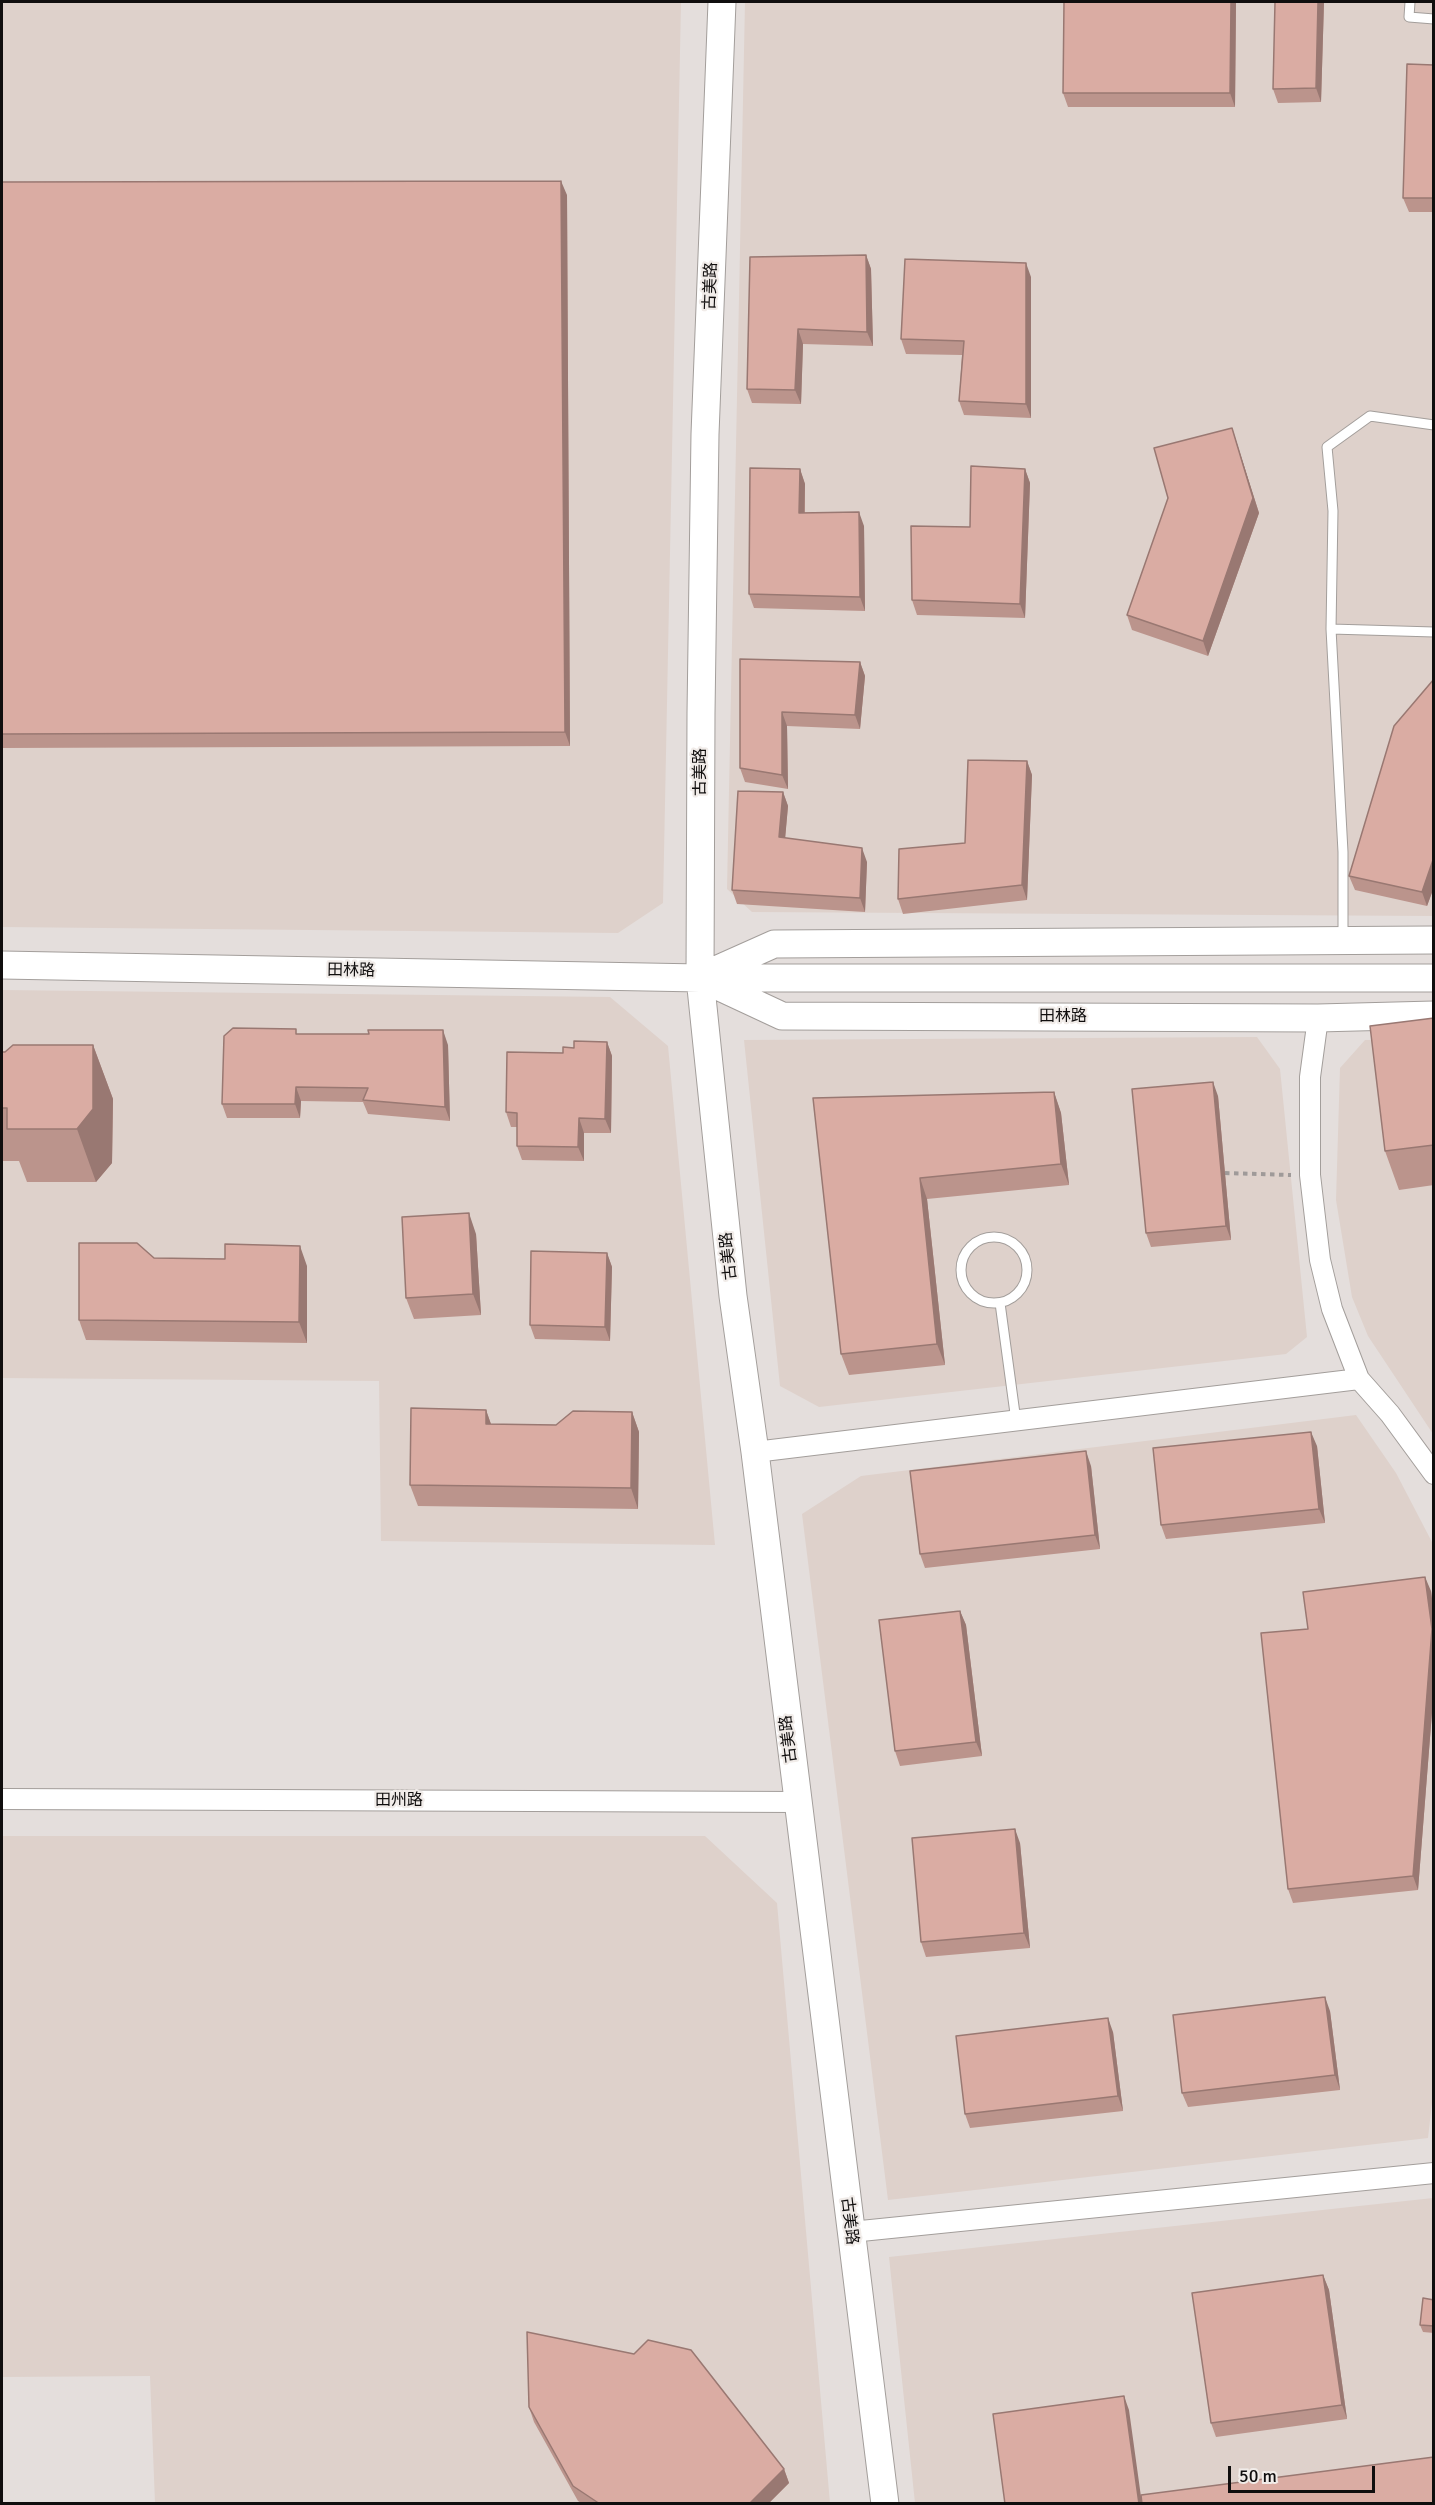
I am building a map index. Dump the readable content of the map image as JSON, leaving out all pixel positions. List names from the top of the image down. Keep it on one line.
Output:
{"streets":{"street":["古美路","田林路","田州路"]},"crossings":[["古美路","田林路"],["古美路","田州路"]],"scale_bar":"50 m"}
